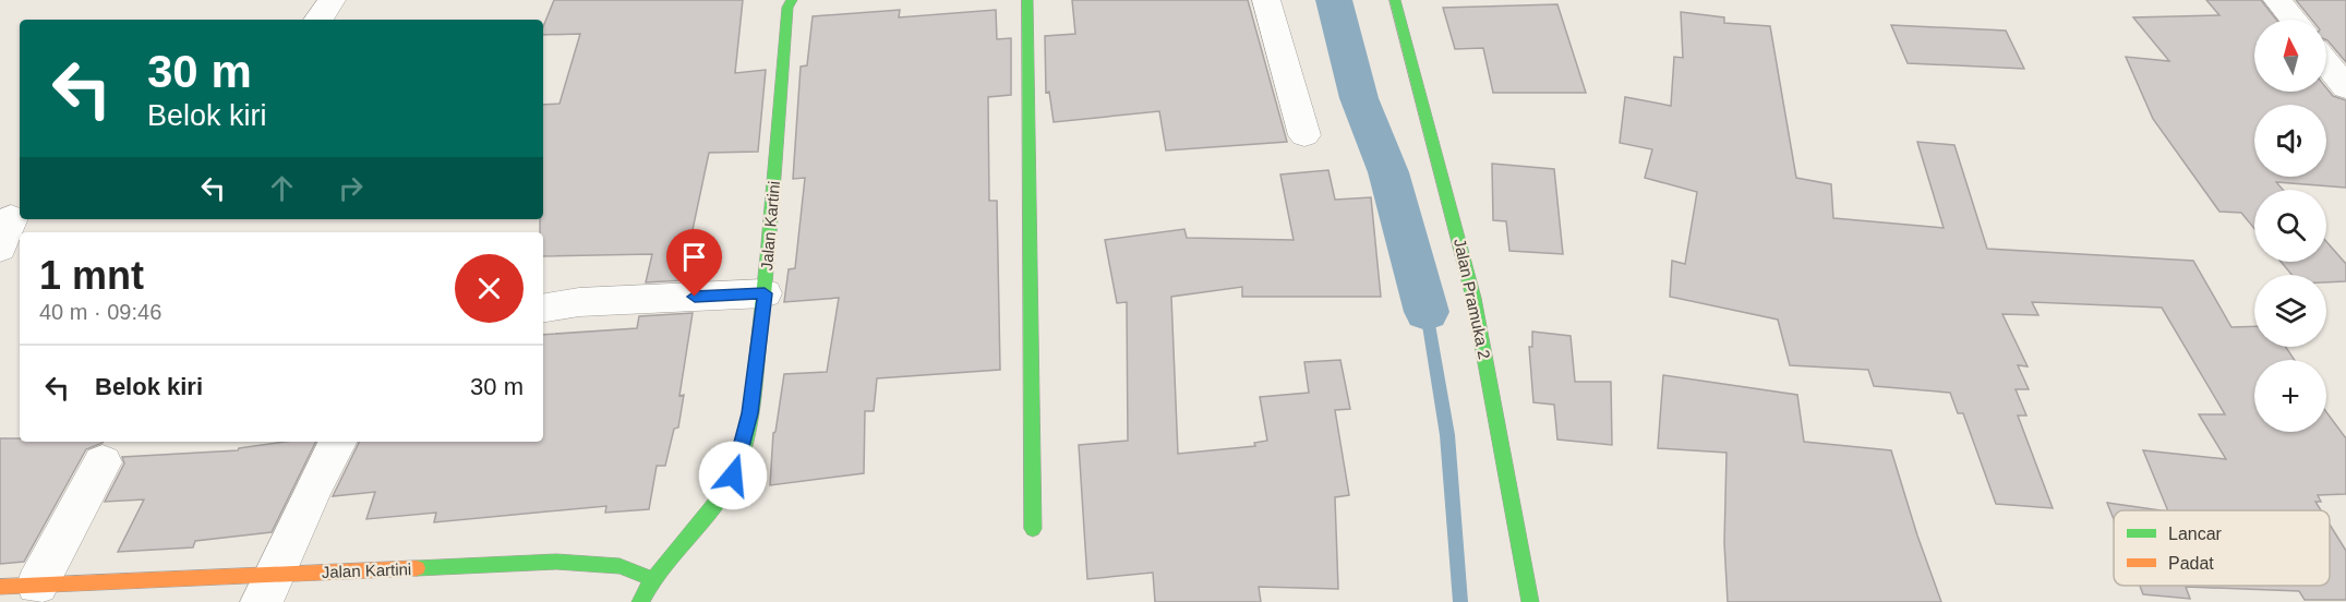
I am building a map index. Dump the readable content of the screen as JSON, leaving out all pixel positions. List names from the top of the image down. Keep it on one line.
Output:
{"streets":{"street":["Jalan Kartini","Jalan Pramuka 2"]},"legend":["Lancar","Padat"],"north":"top","page":{"map_buttons":"+","turn":["30 m","Belok kiri"],"heading":["1 mnt","40 m · 09:46"],"list":[{"name":"Belok kiri","value":"30 m"}]}}
